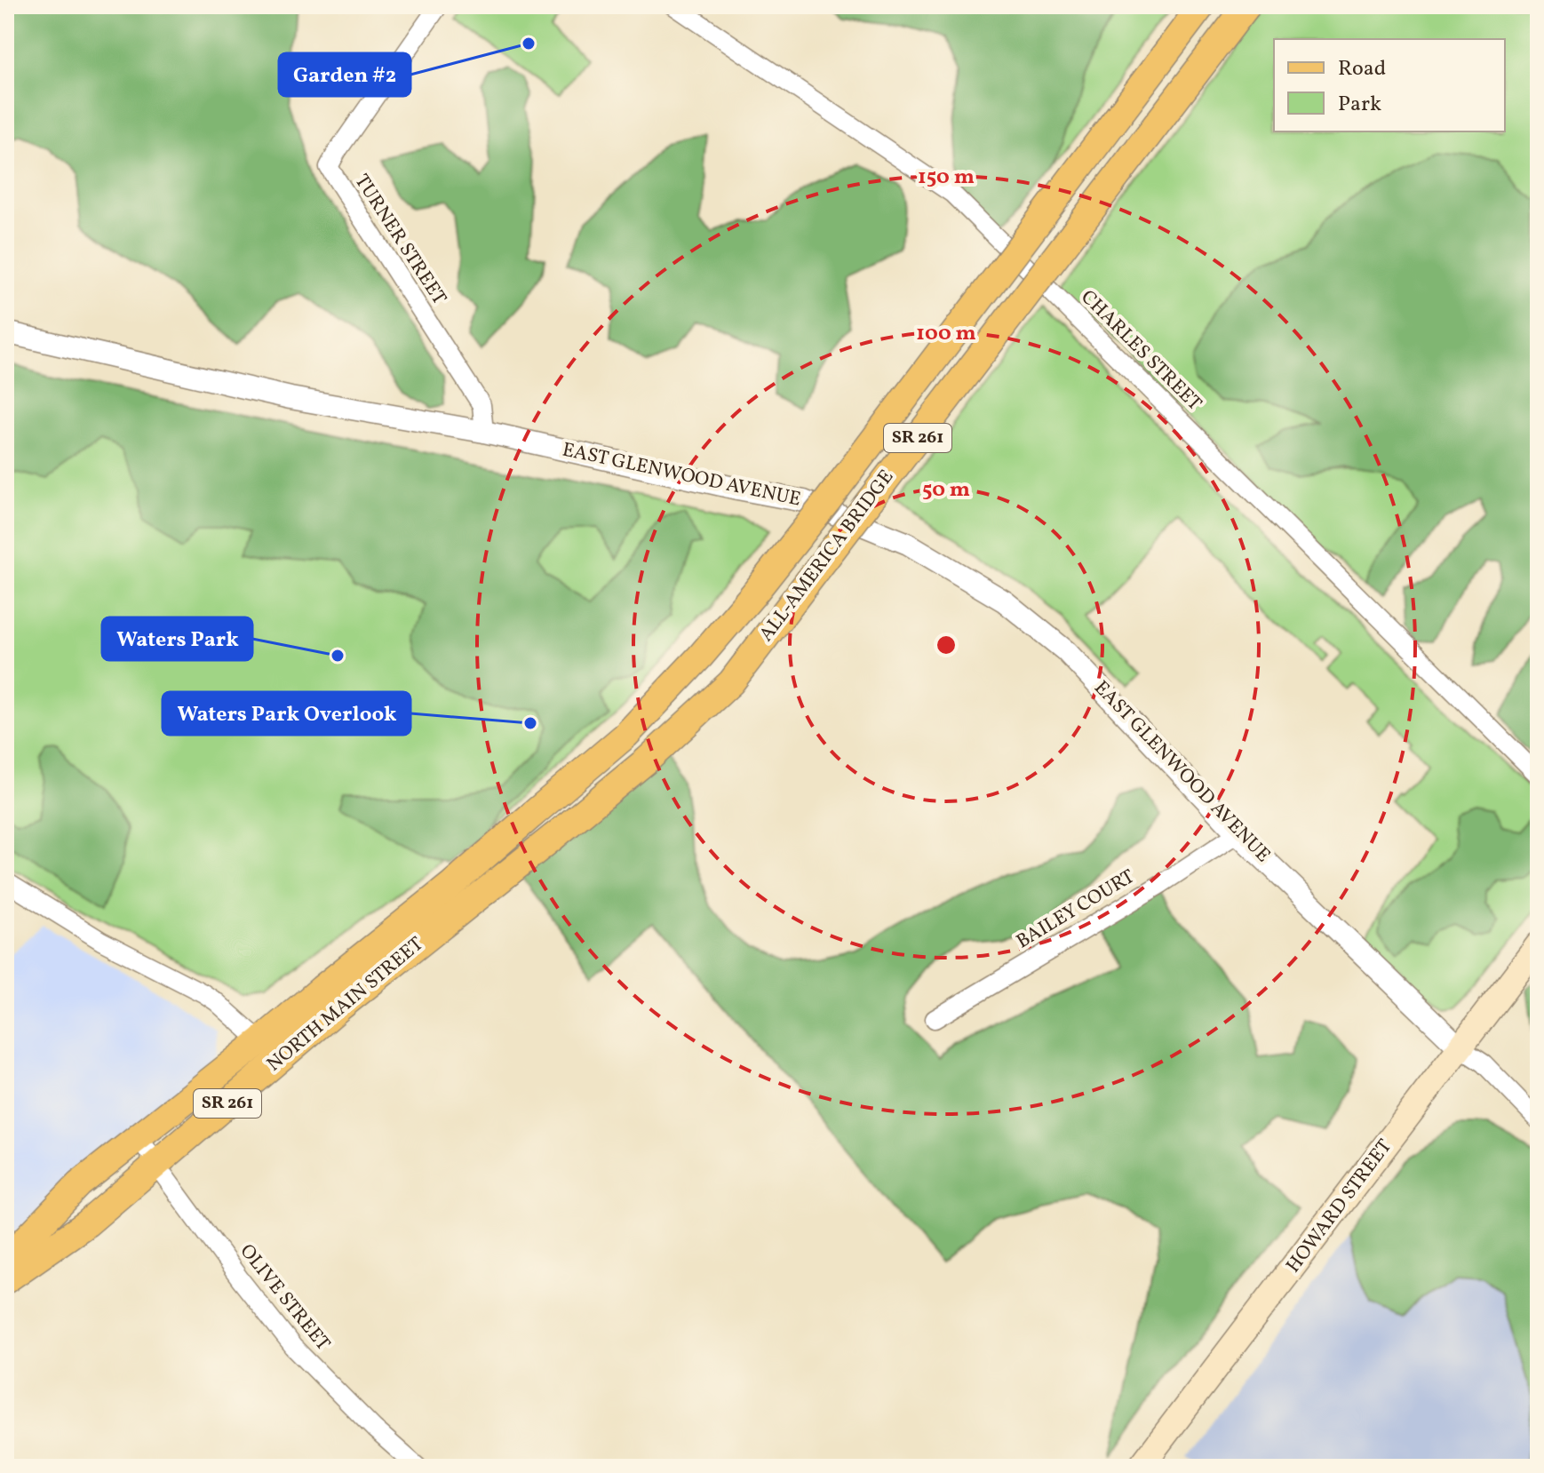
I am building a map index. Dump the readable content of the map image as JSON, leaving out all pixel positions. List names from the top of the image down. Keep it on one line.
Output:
{"streets":{"main road":["SR 261","ALL-AMERICA BRIDGE","NORTH MAIN STREET","HOWARD STREET"],"street":["TURNER STREET","CHARLES STREET","EAST GLENWOOD AVENUE","BAILEY COURT","OLIVE STREET"]},"crossings":[["TURNER STREET","EAST GLENWOOD AVENUE"],["EAST GLENWOOD AVENUE","BAILEY COURT"],["EAST GLENWOOD AVENUE","HOWARD STREET"],["ALL-AMERICA BRIDGE","NORTH MAIN STREET"],["NORTH MAIN STREET","OLIVE STREET"]],"places":["Garden #2","Waters Park","Waters Park Overlook"],"legend":["Road","Park"],"rings":["150 m","100 m","50 m"]}
